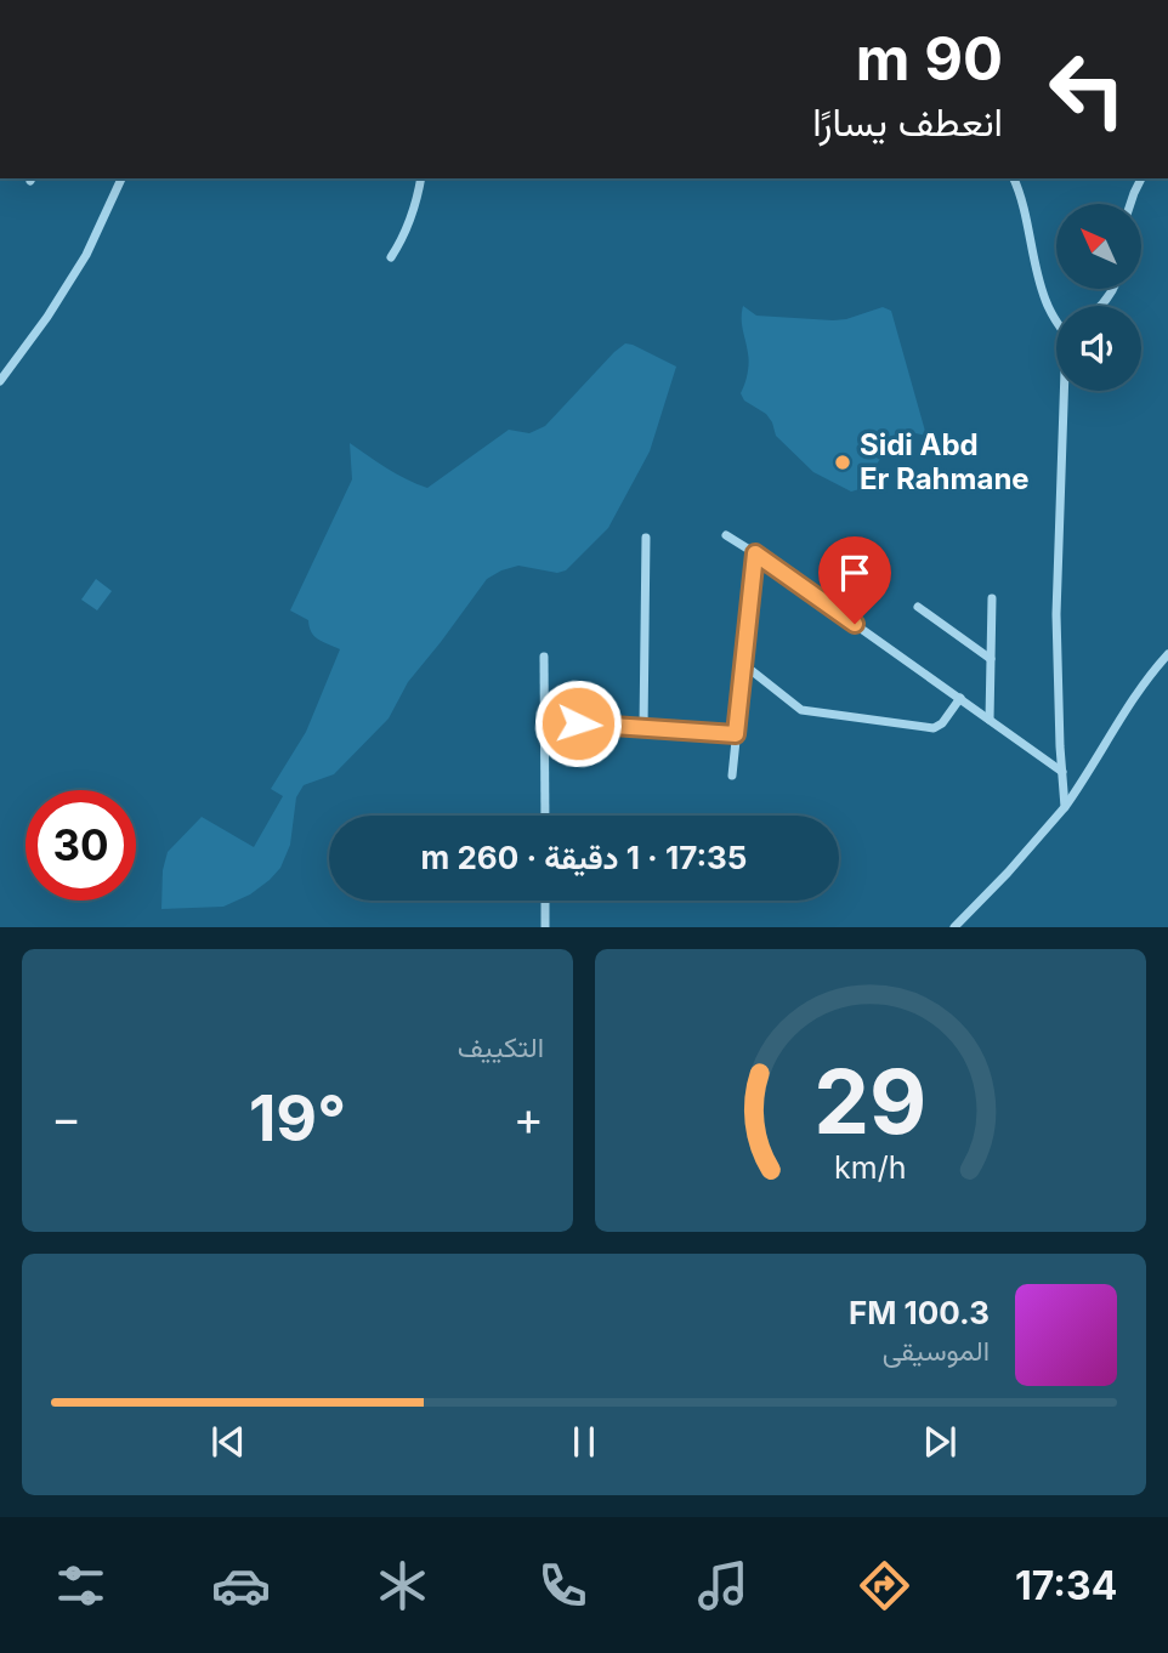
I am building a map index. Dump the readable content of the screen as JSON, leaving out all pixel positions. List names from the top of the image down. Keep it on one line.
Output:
{"places":["Sidi Abd Er Rahmane"],"north":"top left","page":{"turn":["90 m","انعطف يسارًا"],"limit":"30","trip":"17:35 · 1 دقيقة · 260 m","tile":"التكييف","heat":["−","19°","+"],"song":["100.3 FM","الموسيقى"],"tabs":"17:34","gauge":["29","km/h"]}}
